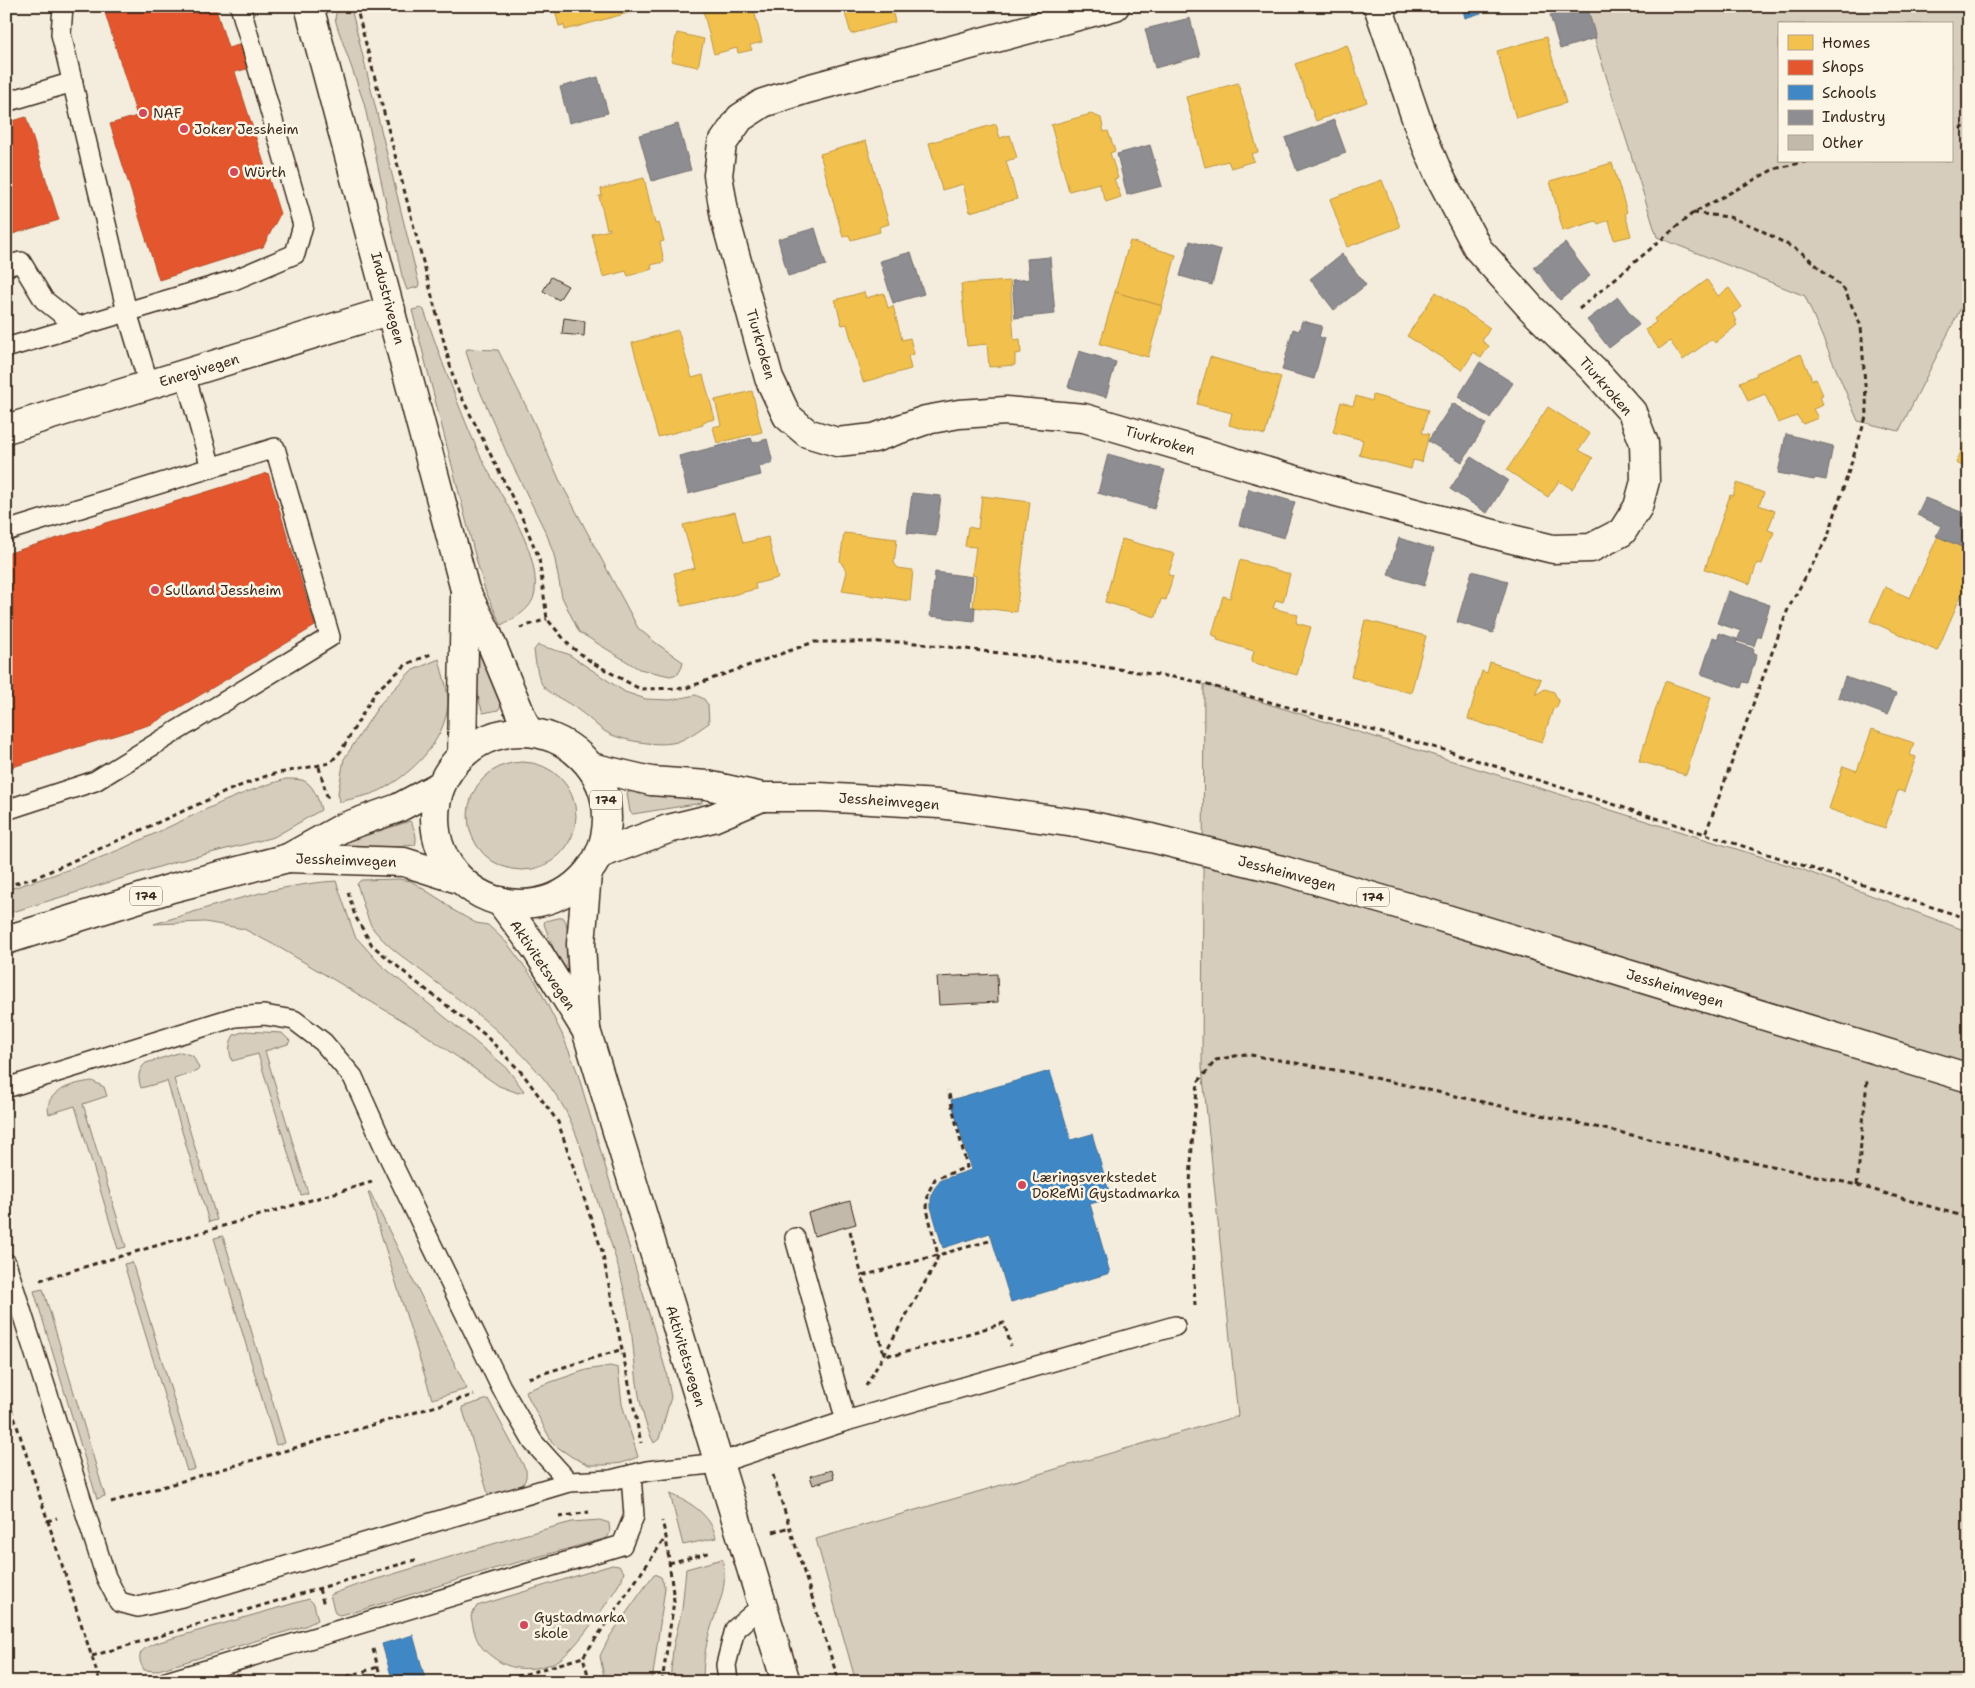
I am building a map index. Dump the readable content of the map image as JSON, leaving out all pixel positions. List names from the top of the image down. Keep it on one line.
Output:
{"streets":{"street":["Industrivegen","Tiurkroken","Energivegen","174","Jessheimvegen","Aktivitetsvegen"]},"crossings":[["Industrivegen","Energivegen"],["Industrivegen","174"],["Industrivegen","Jessheimvegen"],["Industrivegen","Aktivitetsvegen"],["174","Jessheimvegen"],["174","Aktivitetsvegen"],["Jessheimvegen","Aktivitetsvegen"]],"places":["NAF","Joker Jessheim","Würth","Sulland Jessheim","Læringsverkstedet DoReMi Gystadmarka","Gystadmarka skole"],"legend":["Homes","Shops","Schools","Industry","Other"]}
